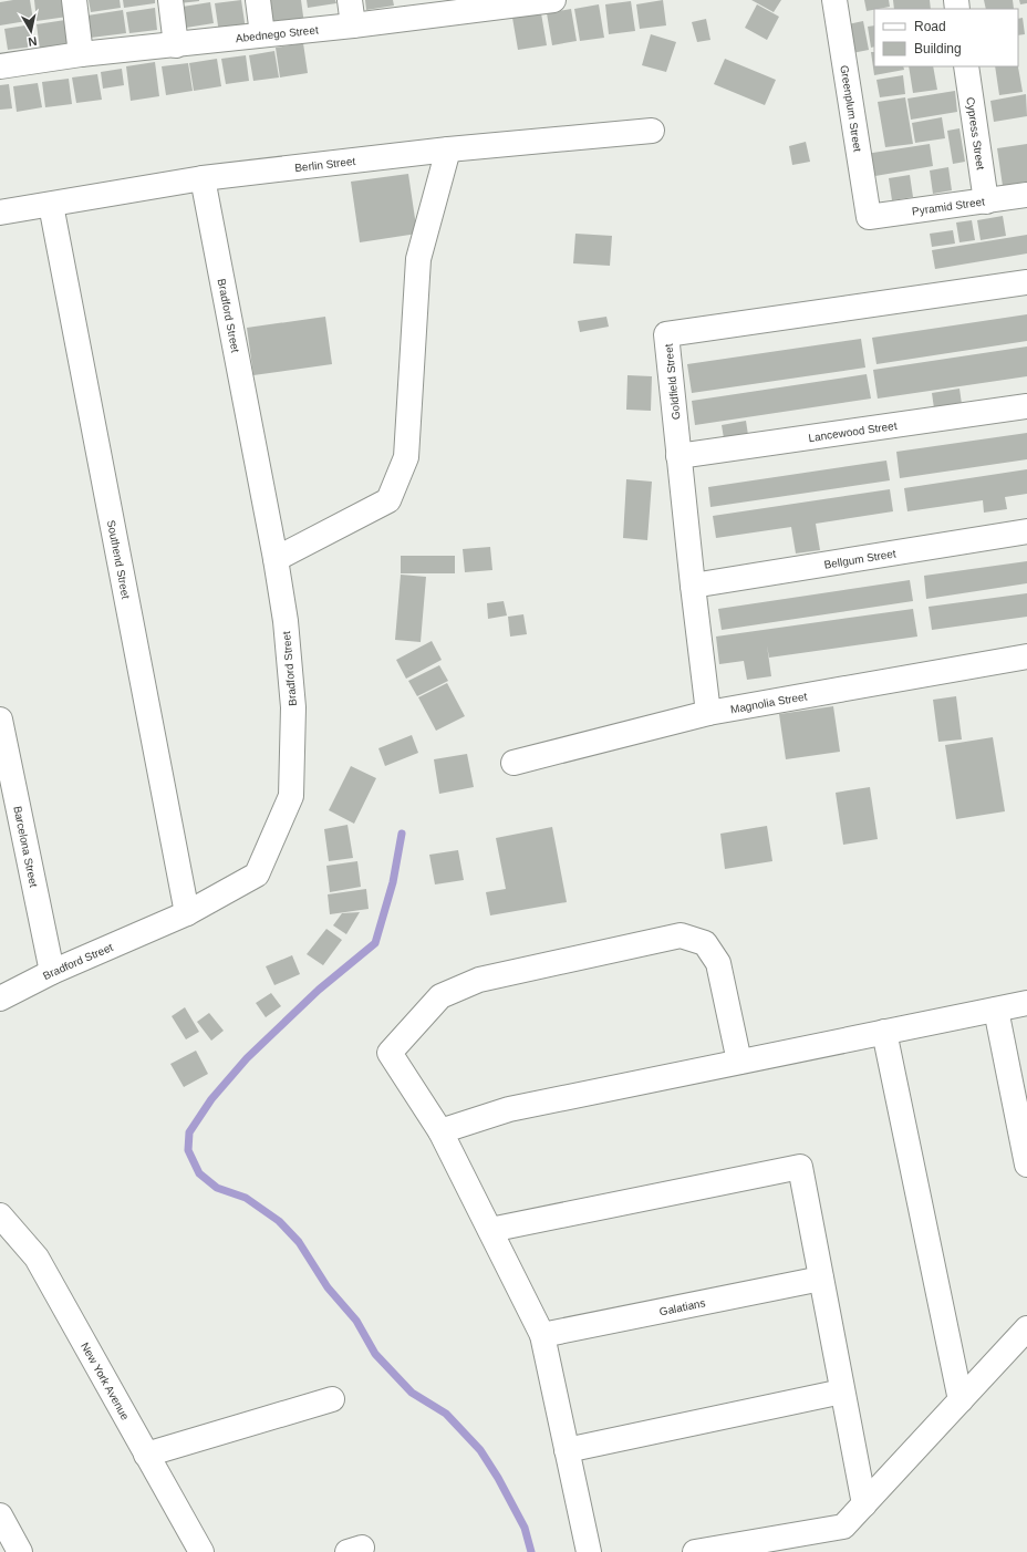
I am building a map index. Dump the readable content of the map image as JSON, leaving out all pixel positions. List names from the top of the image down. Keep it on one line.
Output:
{"streets":{"street":["Abednego Street","Greenplum Street","Cypress Street","Berlin Street","Pyramid Street","Bradford Street","Goldfield Street","Lancewood Street","Bellgum Street","Southend Street","Magnolia Street","Barcelona Street","Galatians","New York Avenue"]},"crossings":[["Greenplum Street","Pyramid Street"],["Cypress Street","Pyramid Street"],["Berlin Street","Bradford Street"],["Berlin Street","Southend Street"],["Bradford Street","Southend Street"],["Bradford Street","Barcelona Street"],["Goldfield Street","Lancewood Street"],["Goldfield Street","Bellgum Street"],["Goldfield Street","Magnolia Street"]],"legend":["Road","Building"],"north":"bottom"}
